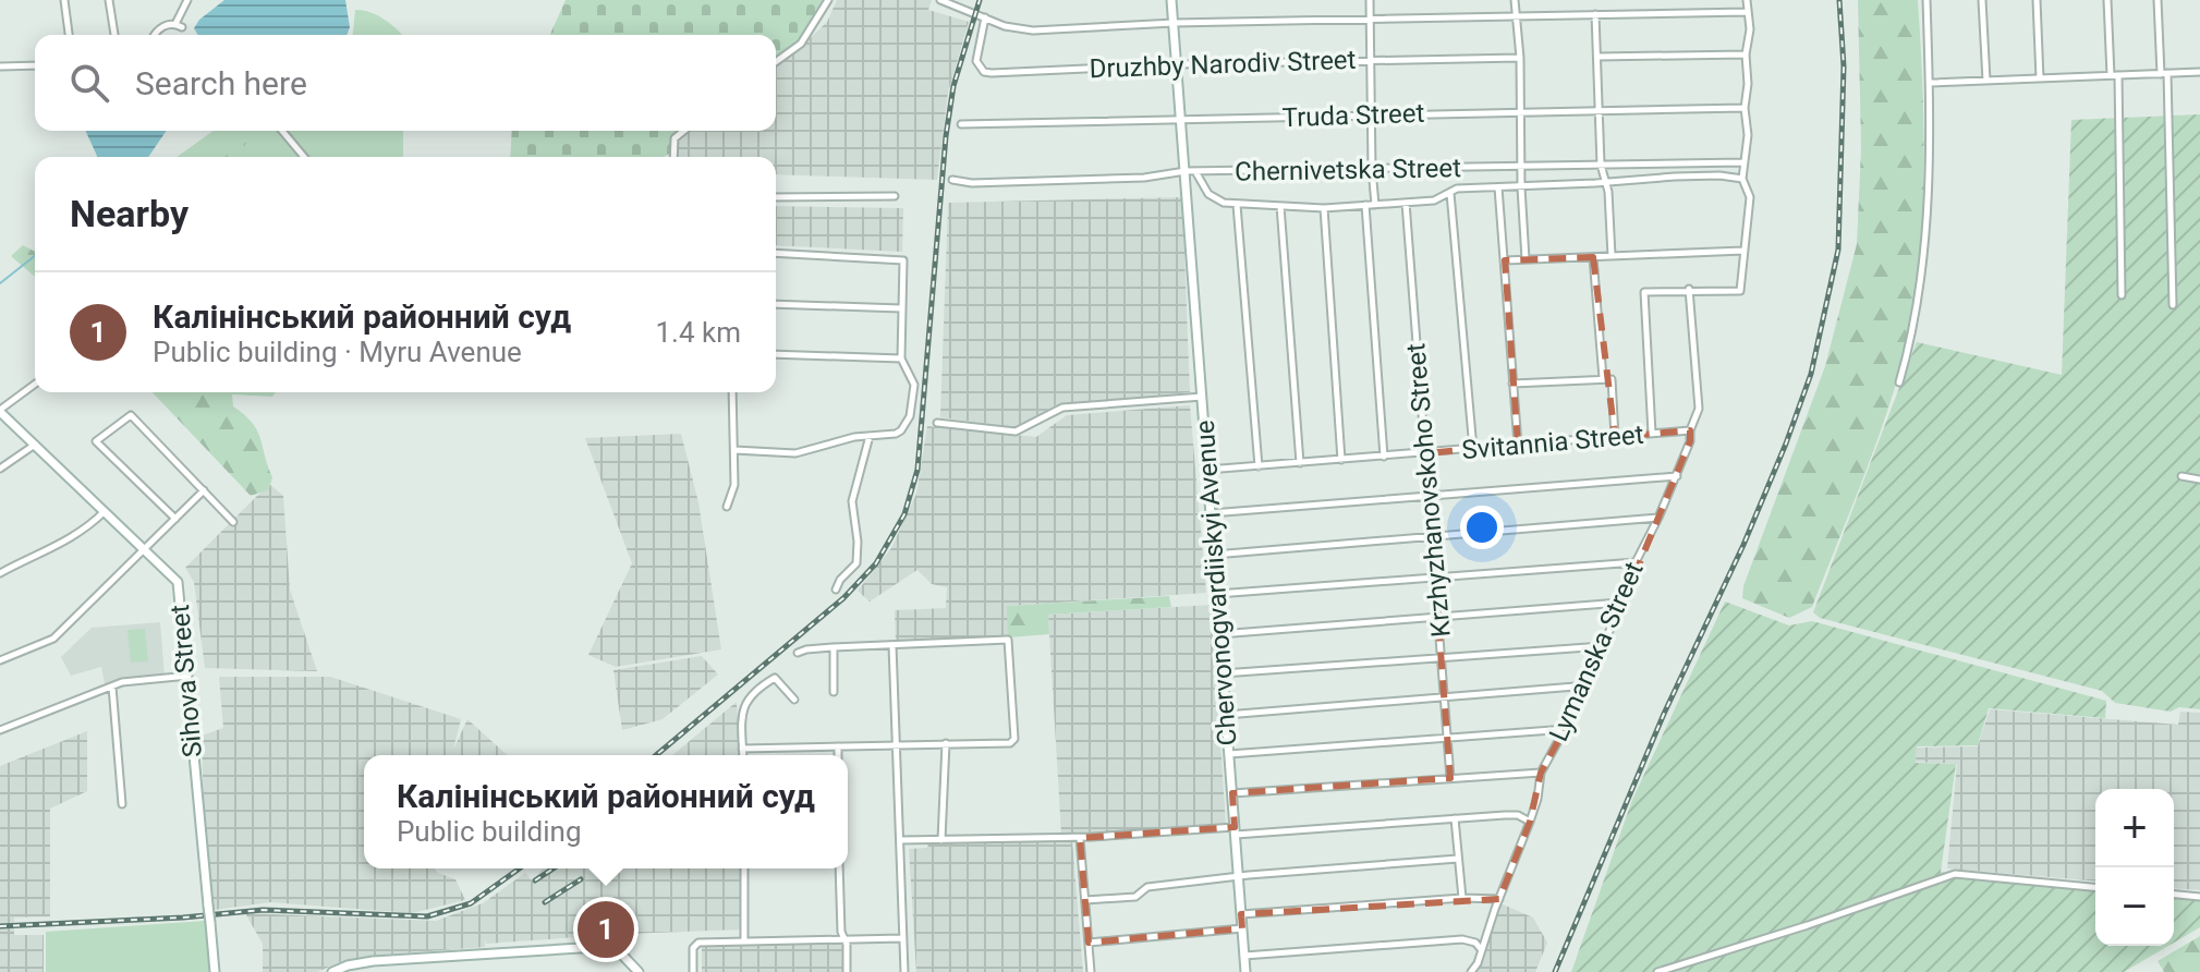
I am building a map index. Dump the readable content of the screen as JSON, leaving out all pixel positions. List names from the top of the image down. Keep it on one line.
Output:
{"streets":{"main road":["Chervonogvardiiskyi Avenue","Sihova Street"],"street":["Druzhby Narodiv Street","Truda Street","Chernivetska Street","Svitannia Street","Krzhyzhanovskoho Street","Lymanska Street"]},"crossings":[["Druzhby Narodiv Street","Chervonogvardiiskyi Avenue"],["Truda Street","Chervonogvardiiskyi Avenue"],["Chernivetska Street","Chervonogvardiiskyi Avenue"],["Svitannia Street","Krzhyzhanovskoho Street"],["Svitannia Street","Chervonogvardiiskyi Avenue"],["Svitannia Street","Lymanska Street"]],"page":{"search":"Search here","heading":"Nearby","list":[{"mark":"1","name":"Калінінський районний суд","note":"Public building · Myru Avenue","value":"1.4 km"}],"popup":["Калінінський районний суд","Public building"],"map_buttons":["+","−"],"pins":"1"}}
